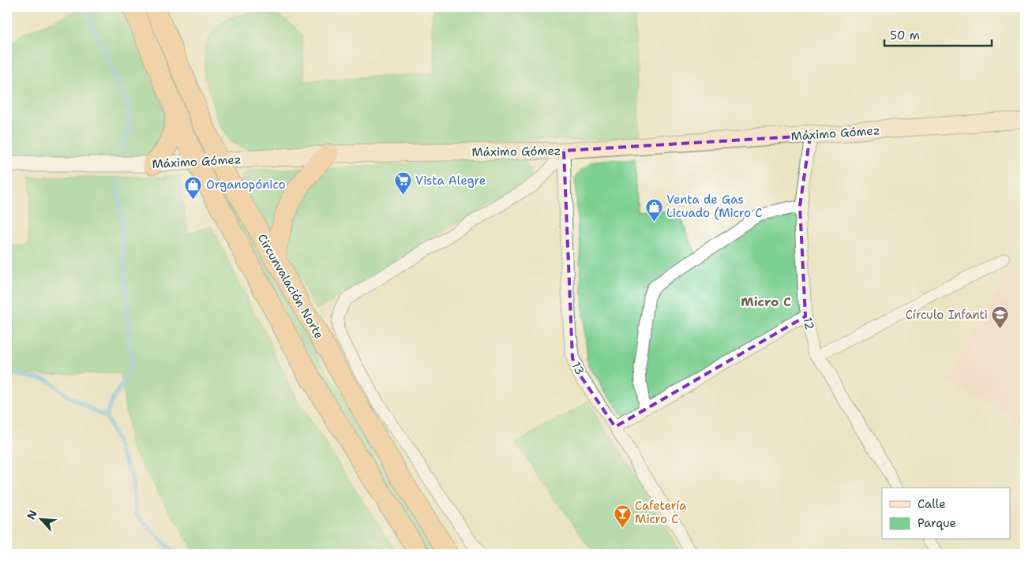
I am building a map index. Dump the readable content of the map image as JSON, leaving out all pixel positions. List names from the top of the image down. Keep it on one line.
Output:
{"streets":{"highway":["Circunvalación Norte"],"main road":["Máximo Gómez"],"street":["12","13"]},"crossings":[["Máximo Gómez","Circunvalación Norte"],["Máximo Gómez","12"],["Máximo Gómez","13"]],"districts":["Micro C"],"places":{"supermarket":["Vista Alegre"],"shop":["Organopónico","Venta de Gas Licuado (Micro C"],"school or university":["Círculo Infanti"],"bar":["Cafetería Micro C"]},"legend":["Calle","Parque"],"scale_bar":"50 m","north":"top left"}
